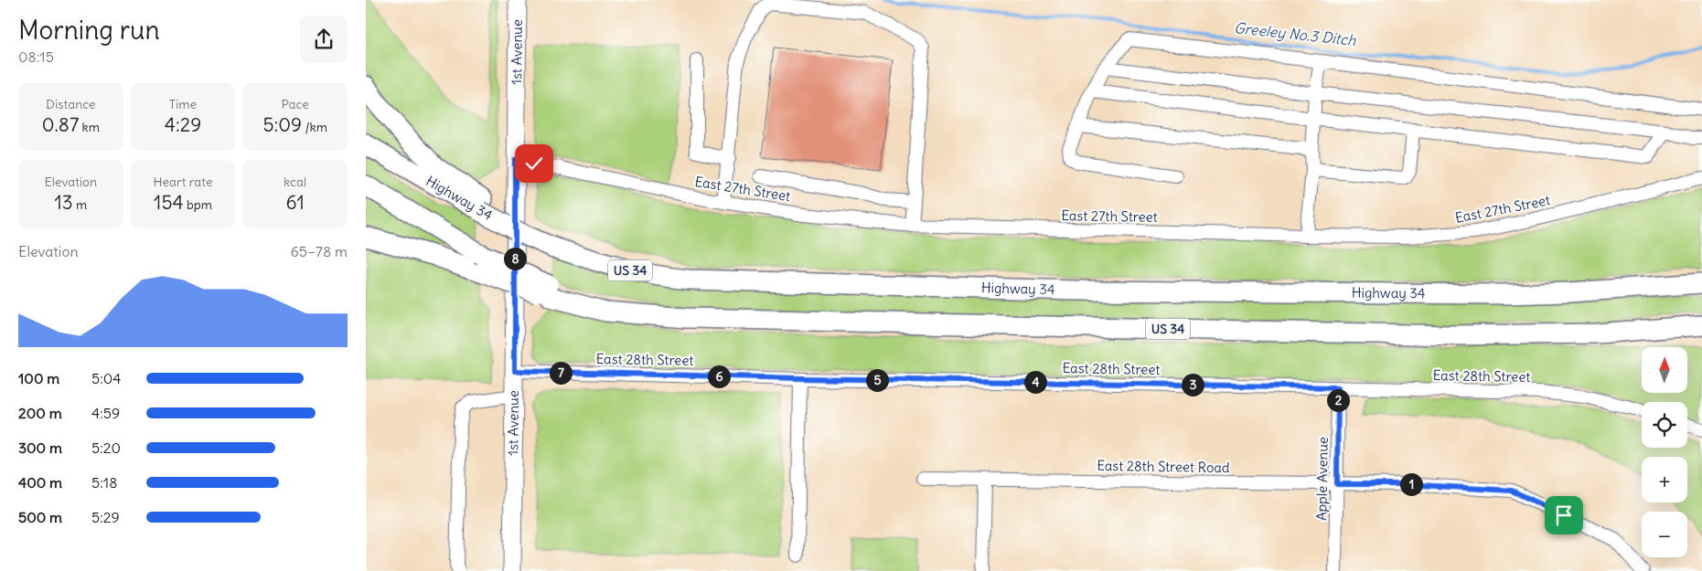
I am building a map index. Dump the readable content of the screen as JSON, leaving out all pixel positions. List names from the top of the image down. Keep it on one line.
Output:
{"streets":{"highway":["Highway 34","US 34"],"main road":["1st Avenue"],"street":["East 27th Street","East 28th Street","East 28th Street Road","Apple Avenue"]},"crossings":[["1st Avenue","East 27th Street"],["1st Avenue","East 28th Street"],["East 28th Street","Apple Avenue"],["East 28th Street Road","Apple Avenue"]],"water":["Greeley No.3 Ditch"],"north":"top","page":{"heading":["Morning run","08:15"],"stats":[["Distance","0.87 km"],["Time","4:29"],["Pace","5:09 /km"],["Elevation","13 m"],["Heart rate","154 bpm"],["kcal","61"]],"chart":["Elevation","65–78 m"],"pins":["8","7","6","5","4","3","2","1"],"map_buttons":["+","−"],"list":[{"name":"100 m","note":"5:04"},{"name":"200 m","note":"4:59"},{"name":"300 m","note":"5:20"},{"name":"400 m","note":"5:18"},{"name":"500 m","note":"5:29"}]}}
